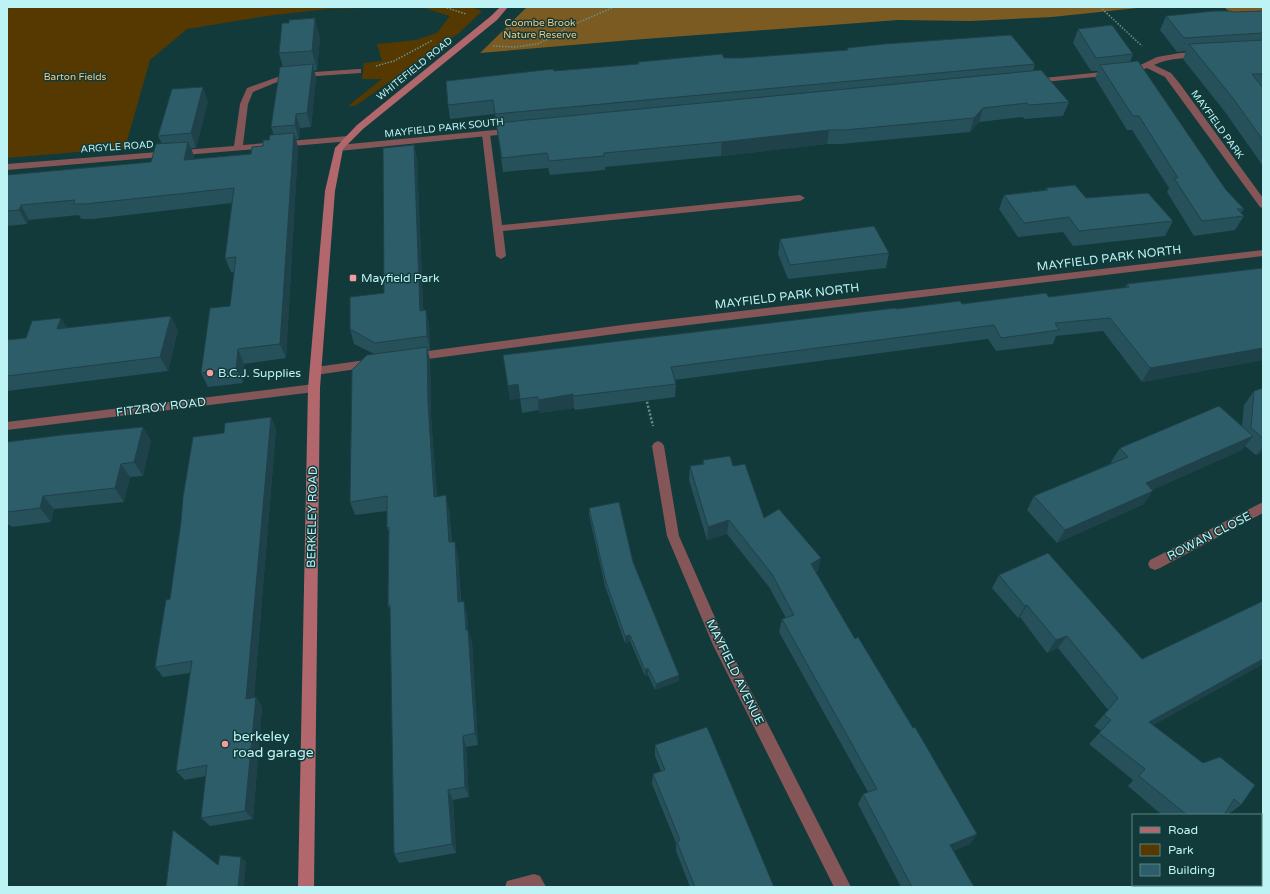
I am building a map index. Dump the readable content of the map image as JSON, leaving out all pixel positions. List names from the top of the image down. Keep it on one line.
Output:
{"streets":{"main road":["WHITEFIELD ROAD","BERKELEY ROAD"],"street":["MAYFIELD PARK","MAYFIELD PARK SOUTH","ARGYLE ROAD","MAYFIELD PARK NORTH","FITZROY ROAD","ROWAN CLOSE","MAYFIELD AVENUE"]},"crossings":[["WHITEFIELD ROAD","MAYFIELD PARK SOUTH"],["WHITEFIELD ROAD","ARGYLE ROAD"],["WHITEFIELD ROAD","BERKELEY ROAD"],["MAYFIELD PARK SOUTH","ARGYLE ROAD"],["MAYFIELD PARK SOUTH","BERKELEY ROAD"],["ARGYLE ROAD","BERKELEY ROAD"],["FITZROY ROAD","BERKELEY ROAD"]],"parks":["Coombe Brook Nature Reserve","Barton Fields"],"places":{"transit":["Mayfield Park"],"other":["B.C.J. Supplies","berkeley road garage"]},"legend":["Road","Park","Building"]}
